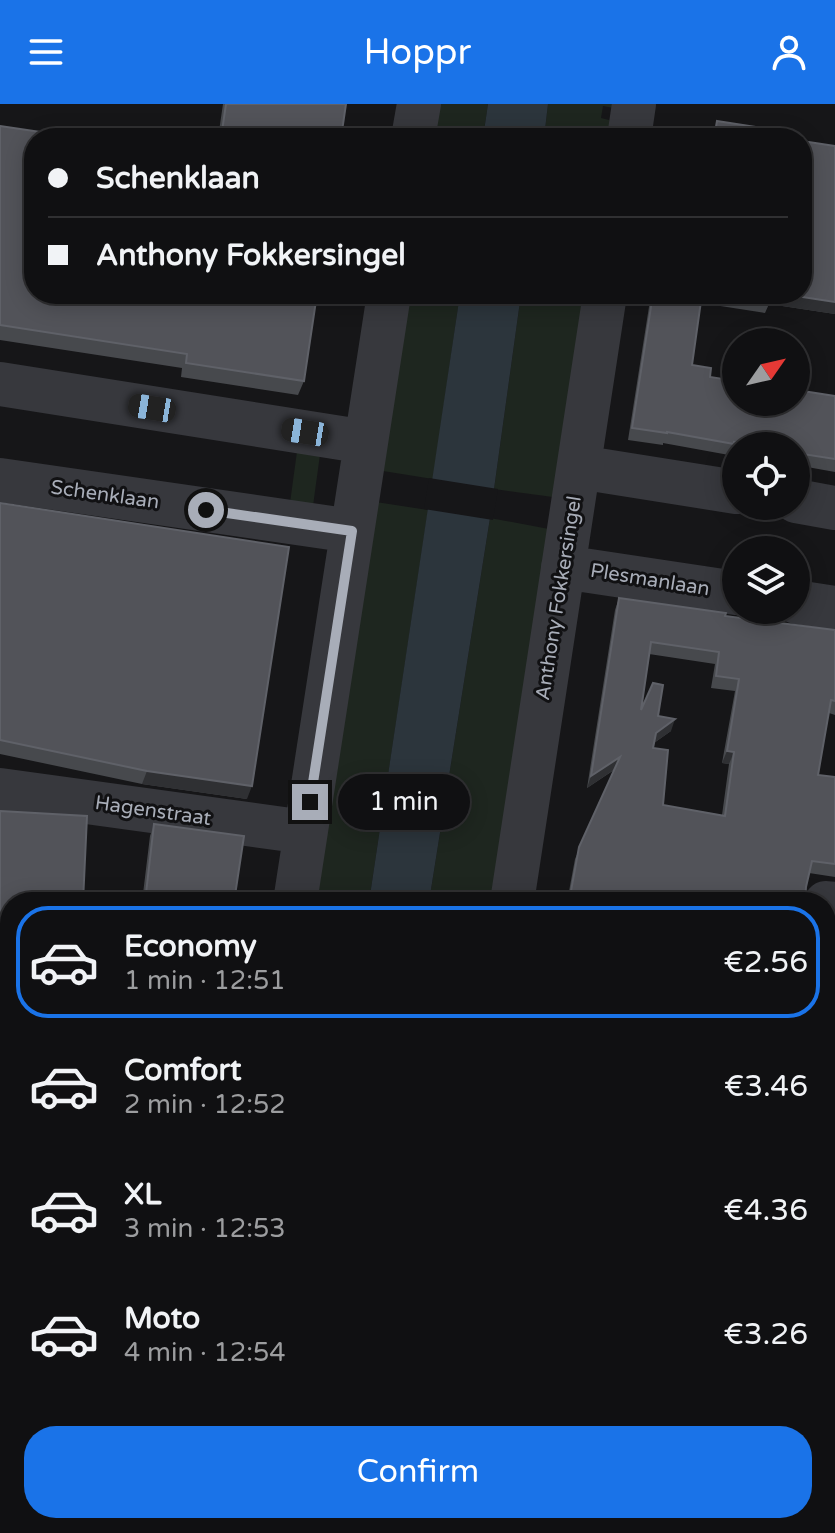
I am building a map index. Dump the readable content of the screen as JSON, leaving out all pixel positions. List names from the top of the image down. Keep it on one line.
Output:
{"streets":{"street":["Schenklaan","Plesmanlaan","Anthony Fokkersingel","Hagenstraat"]},"crossings":[["Plesmanlaan","Anthony Fokkersingel"]],"north":"top right","page":{"header":"Hoppr","banner":["Schenklaan","Anthony Fokkersingel"],"bubble":"1 min","list":[{"name":"Economy","note":"1 min · 12:51","value":"€2.56"},{"name":"Comfort","note":"2 min · 12:52","value":"€3.46"},{"name":"XL","note":"3 min · 12:53","value":"€4.36"},{"name":"Moto","note":"4 min · 12:54","value":"€3.26"}],"buttons":"Confirm"}}
